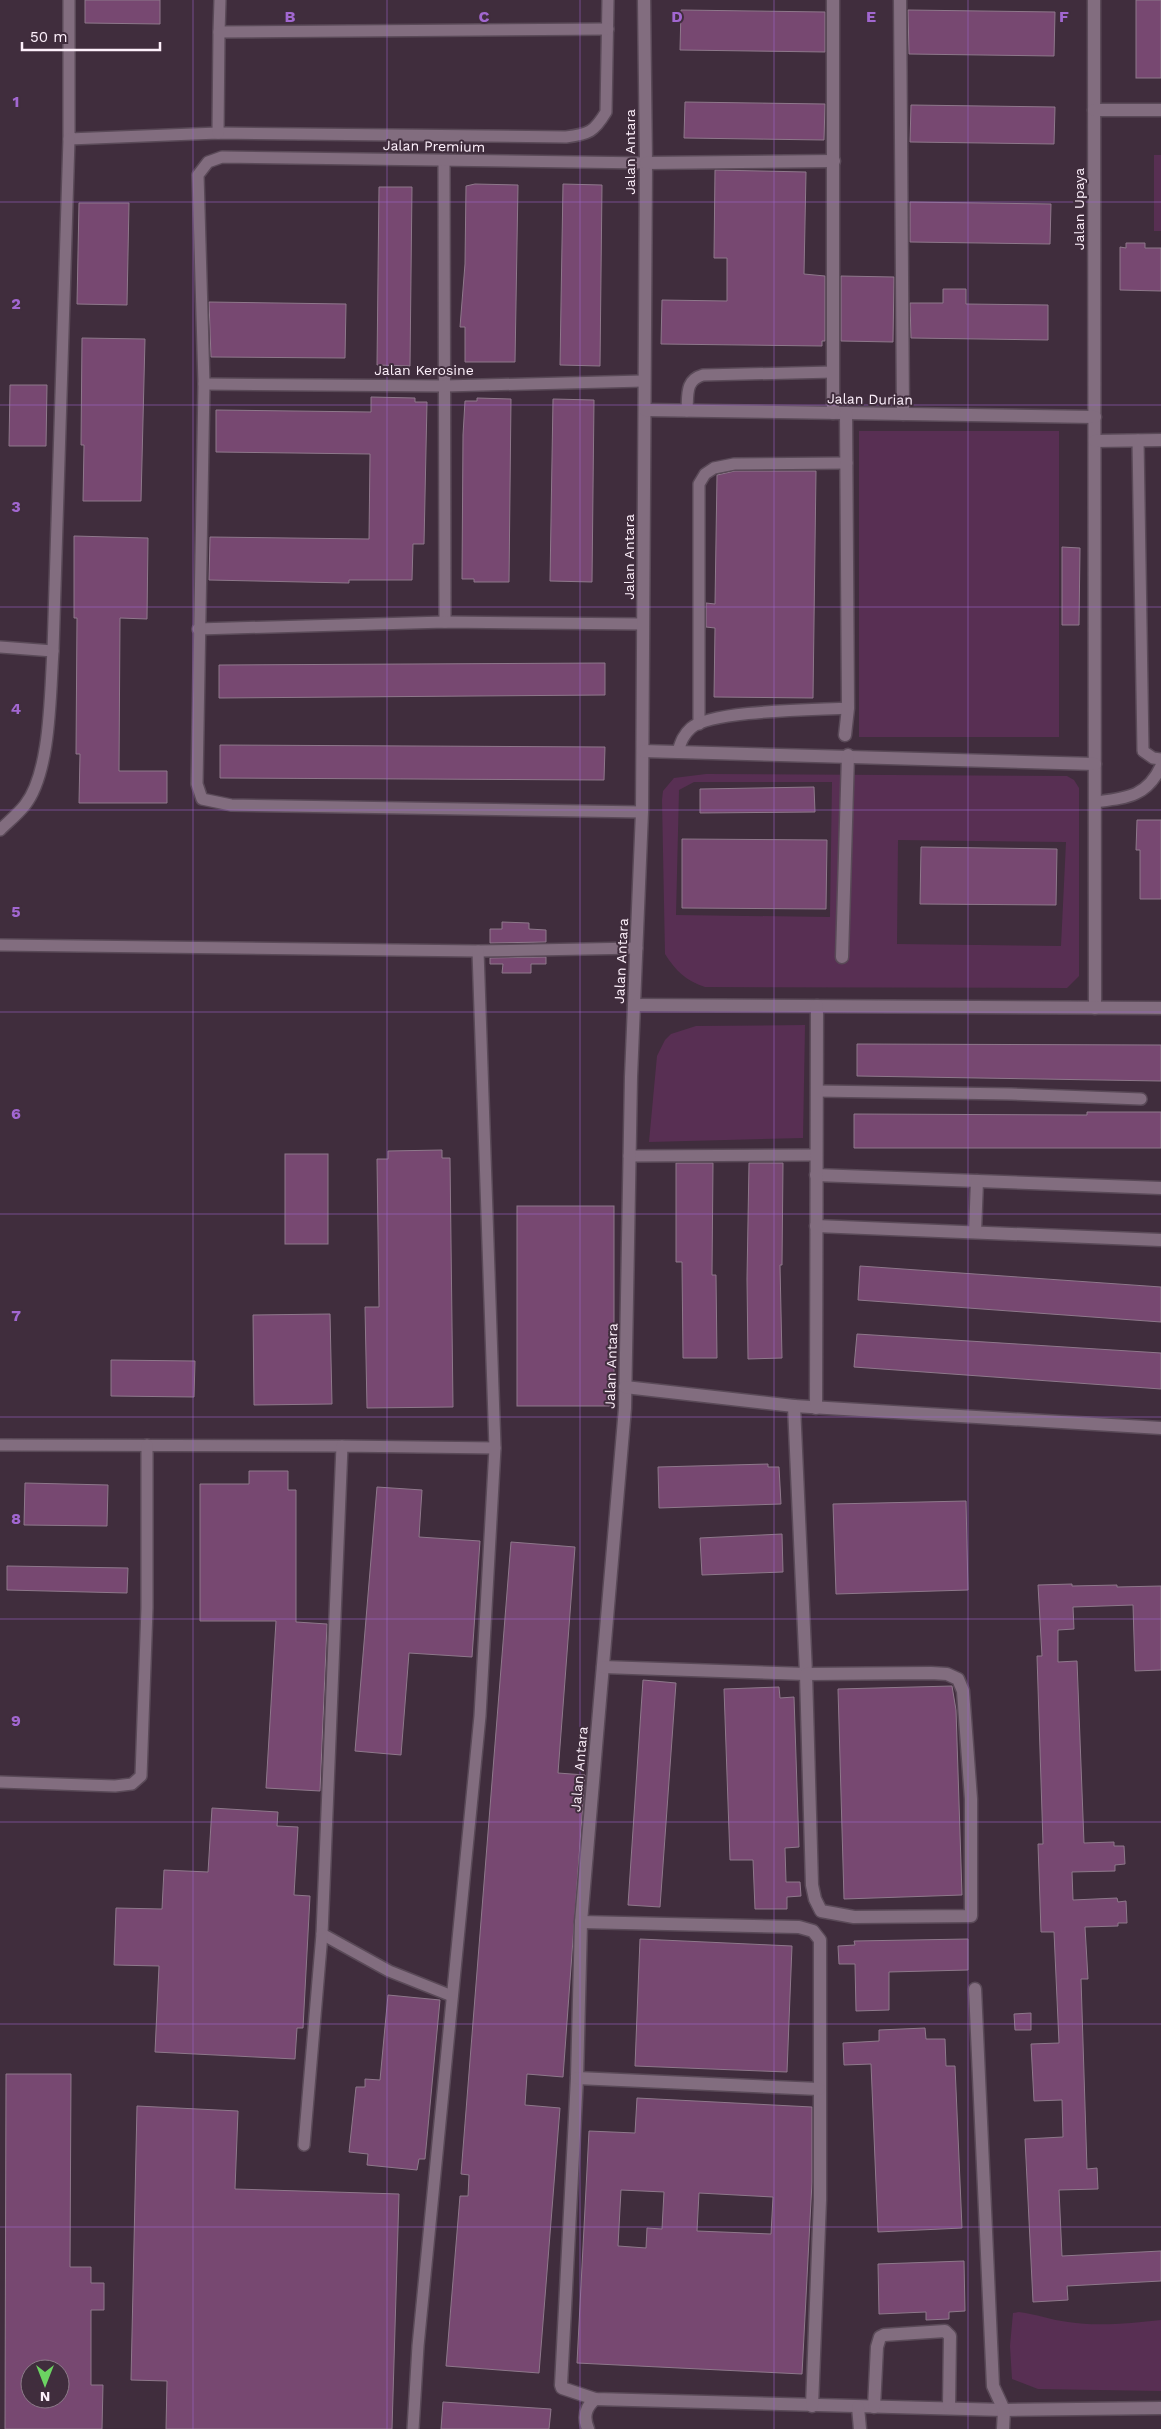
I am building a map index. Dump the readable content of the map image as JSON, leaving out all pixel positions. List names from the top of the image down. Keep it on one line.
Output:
{"streets":{"street":["Jalan Antara","Jalan Upaya","Jalan Durian"],"lane":["Jalan Premium","Jalan Kerosine"]},"crossings":[["Jalan Premium","Jalan Antara"],["Jalan Premium","Jalan Kerosine"],["Jalan Antara","Jalan Kerosine"],["Jalan Antara","Jalan Durian"],["Jalan Upaya","Jalan Durian"]],"scale_bar":"50 m","north":"bottom","grid":{"columns":["B","C","D","E","F"],"rows":["1","2","3","4","5","6","7","8","9"]}}
